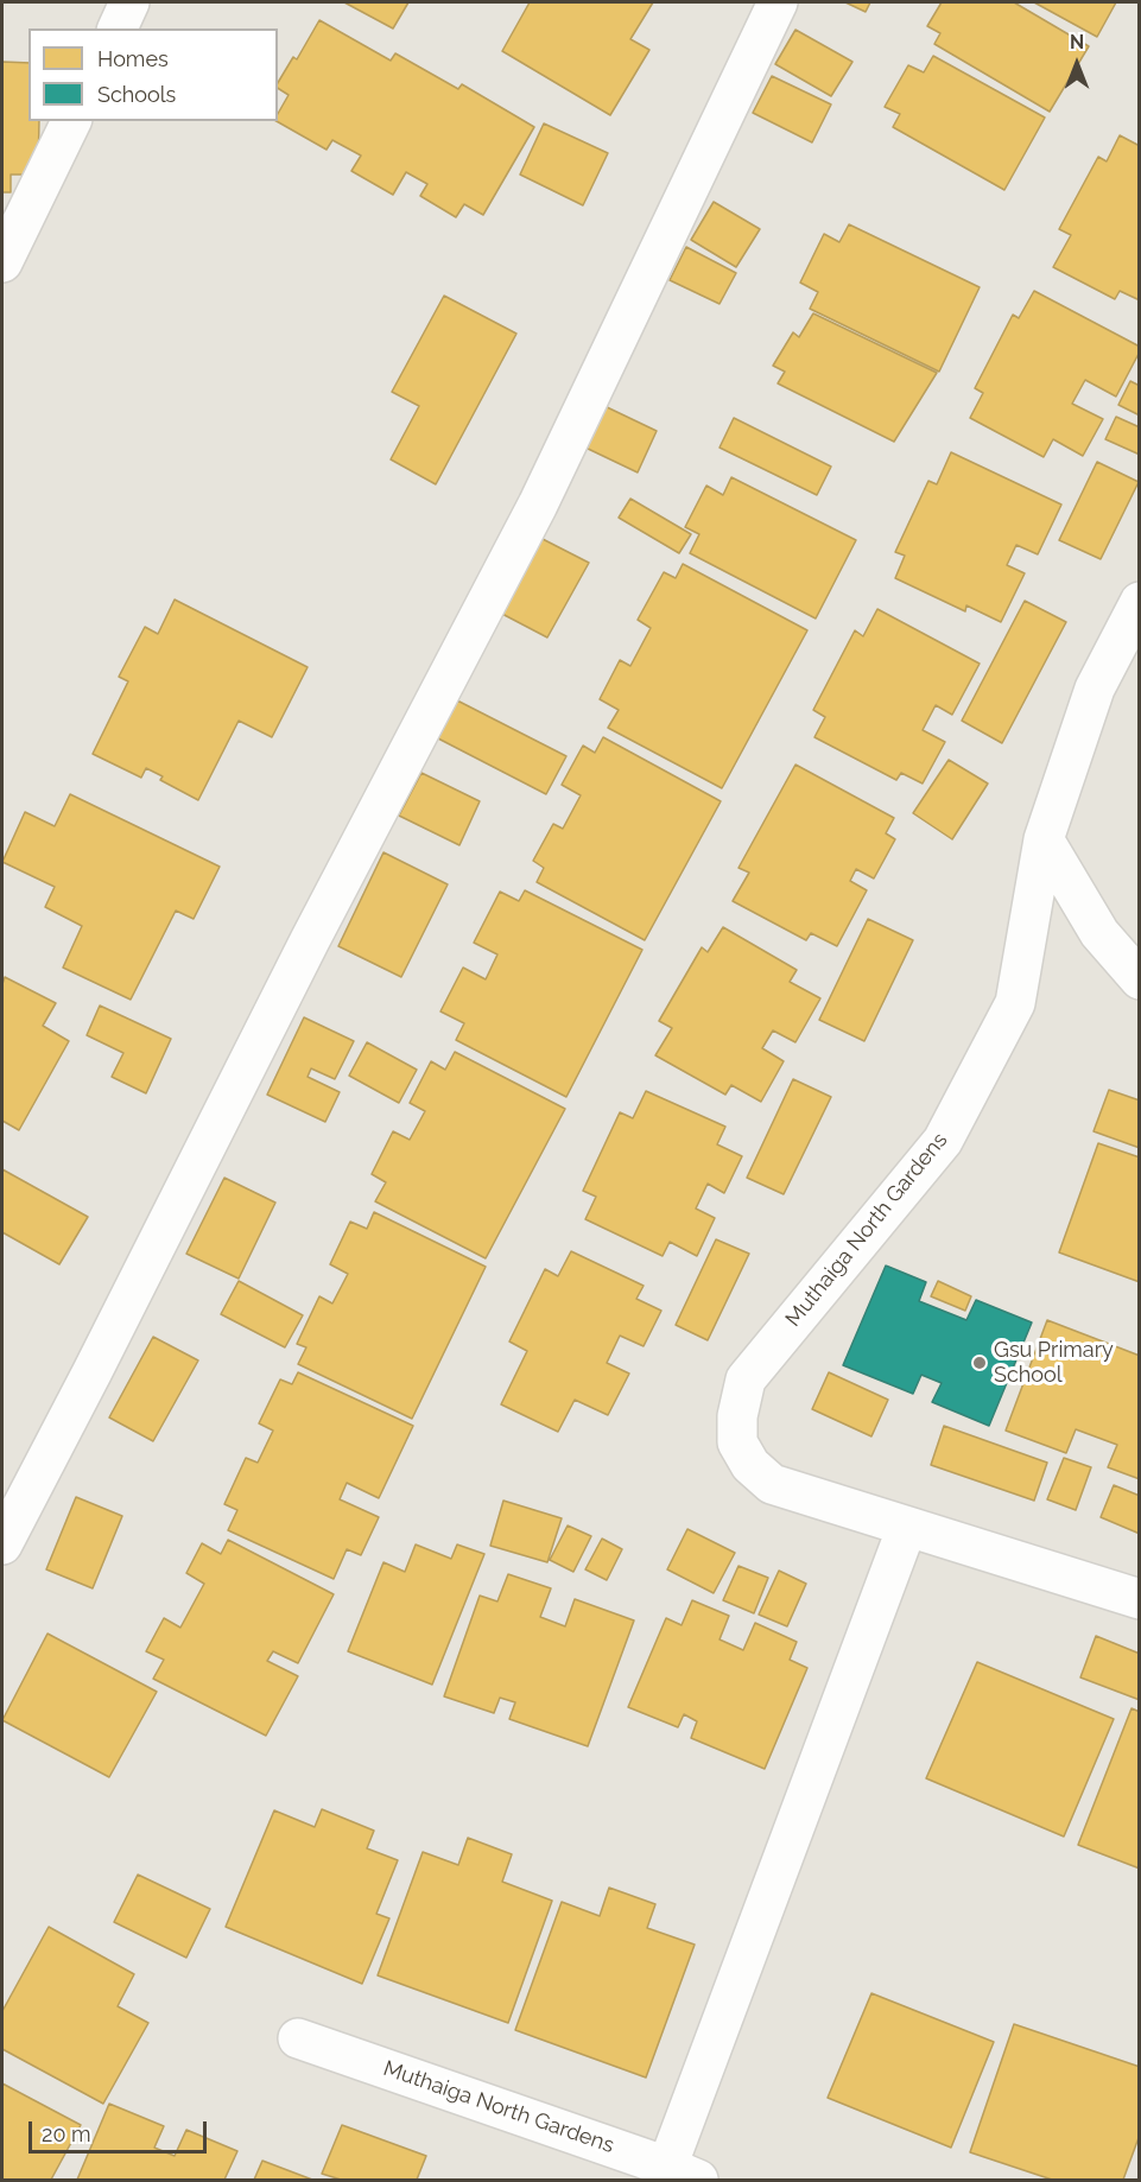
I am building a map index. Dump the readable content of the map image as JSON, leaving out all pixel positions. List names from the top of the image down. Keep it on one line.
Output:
{"streets":{"street":["Muthaiga North Gardens"]},"places":["Gsu Primary School"],"legend":["Homes","Schools"],"scale_bar":"20 m","north":"top"}
